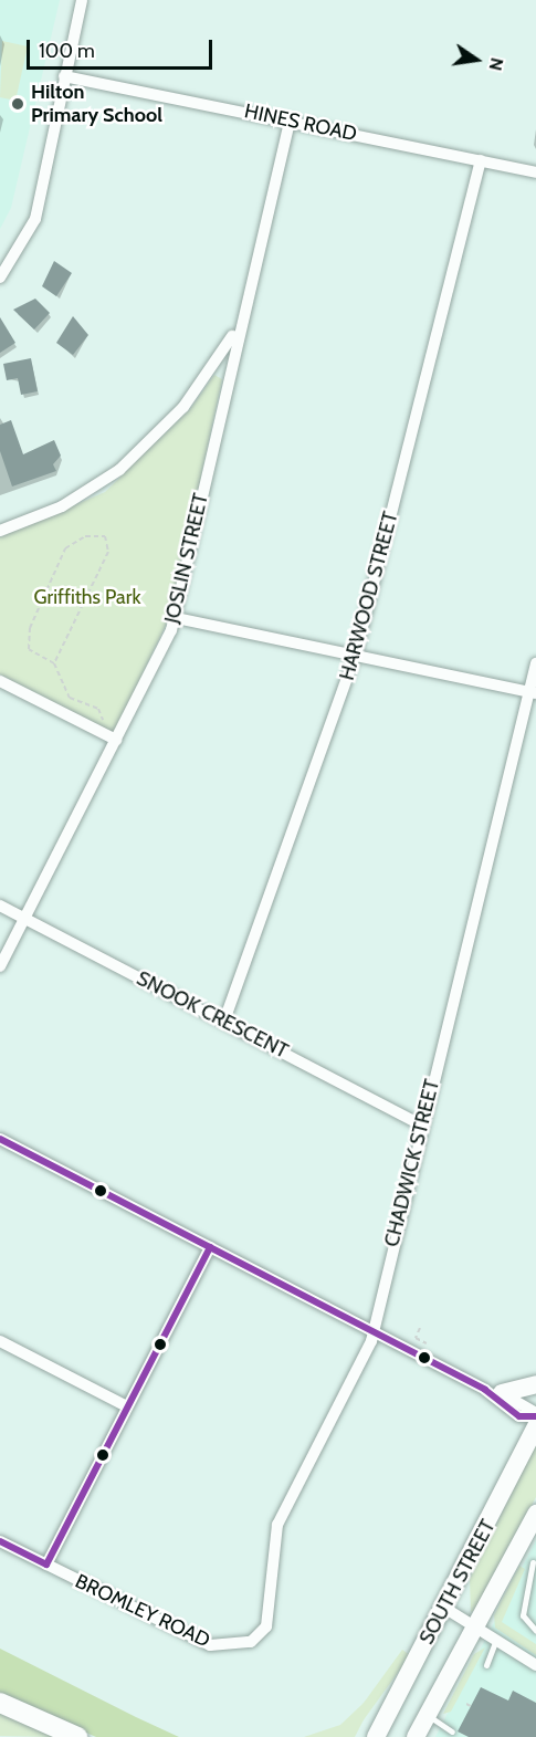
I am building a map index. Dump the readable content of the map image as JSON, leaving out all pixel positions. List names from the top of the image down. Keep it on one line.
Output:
{"streets":{"main road":["SOUTH STREET"],"street":["HINES ROAD","JOSLIN STREET","HARWOOD STREET","SNOOK CRESCENT","CHADWICK STREET","BROMLEY ROAD"]},"crossings":[["HINES ROAD","JOSLIN STREET"],["HINES ROAD","HARWOOD STREET"],["JOSLIN STREET","SNOOK CRESCENT"],["HARWOOD STREET","SNOOK CRESCENT"],["SNOOK CRESCENT","CHADWICK STREET"],["CHADWICK STREET","BROMLEY ROAD"]],"parks":["Griffiths Park"],"places":["Hilton Primary School"],"scale_bar":"100 m","north":"right"}
